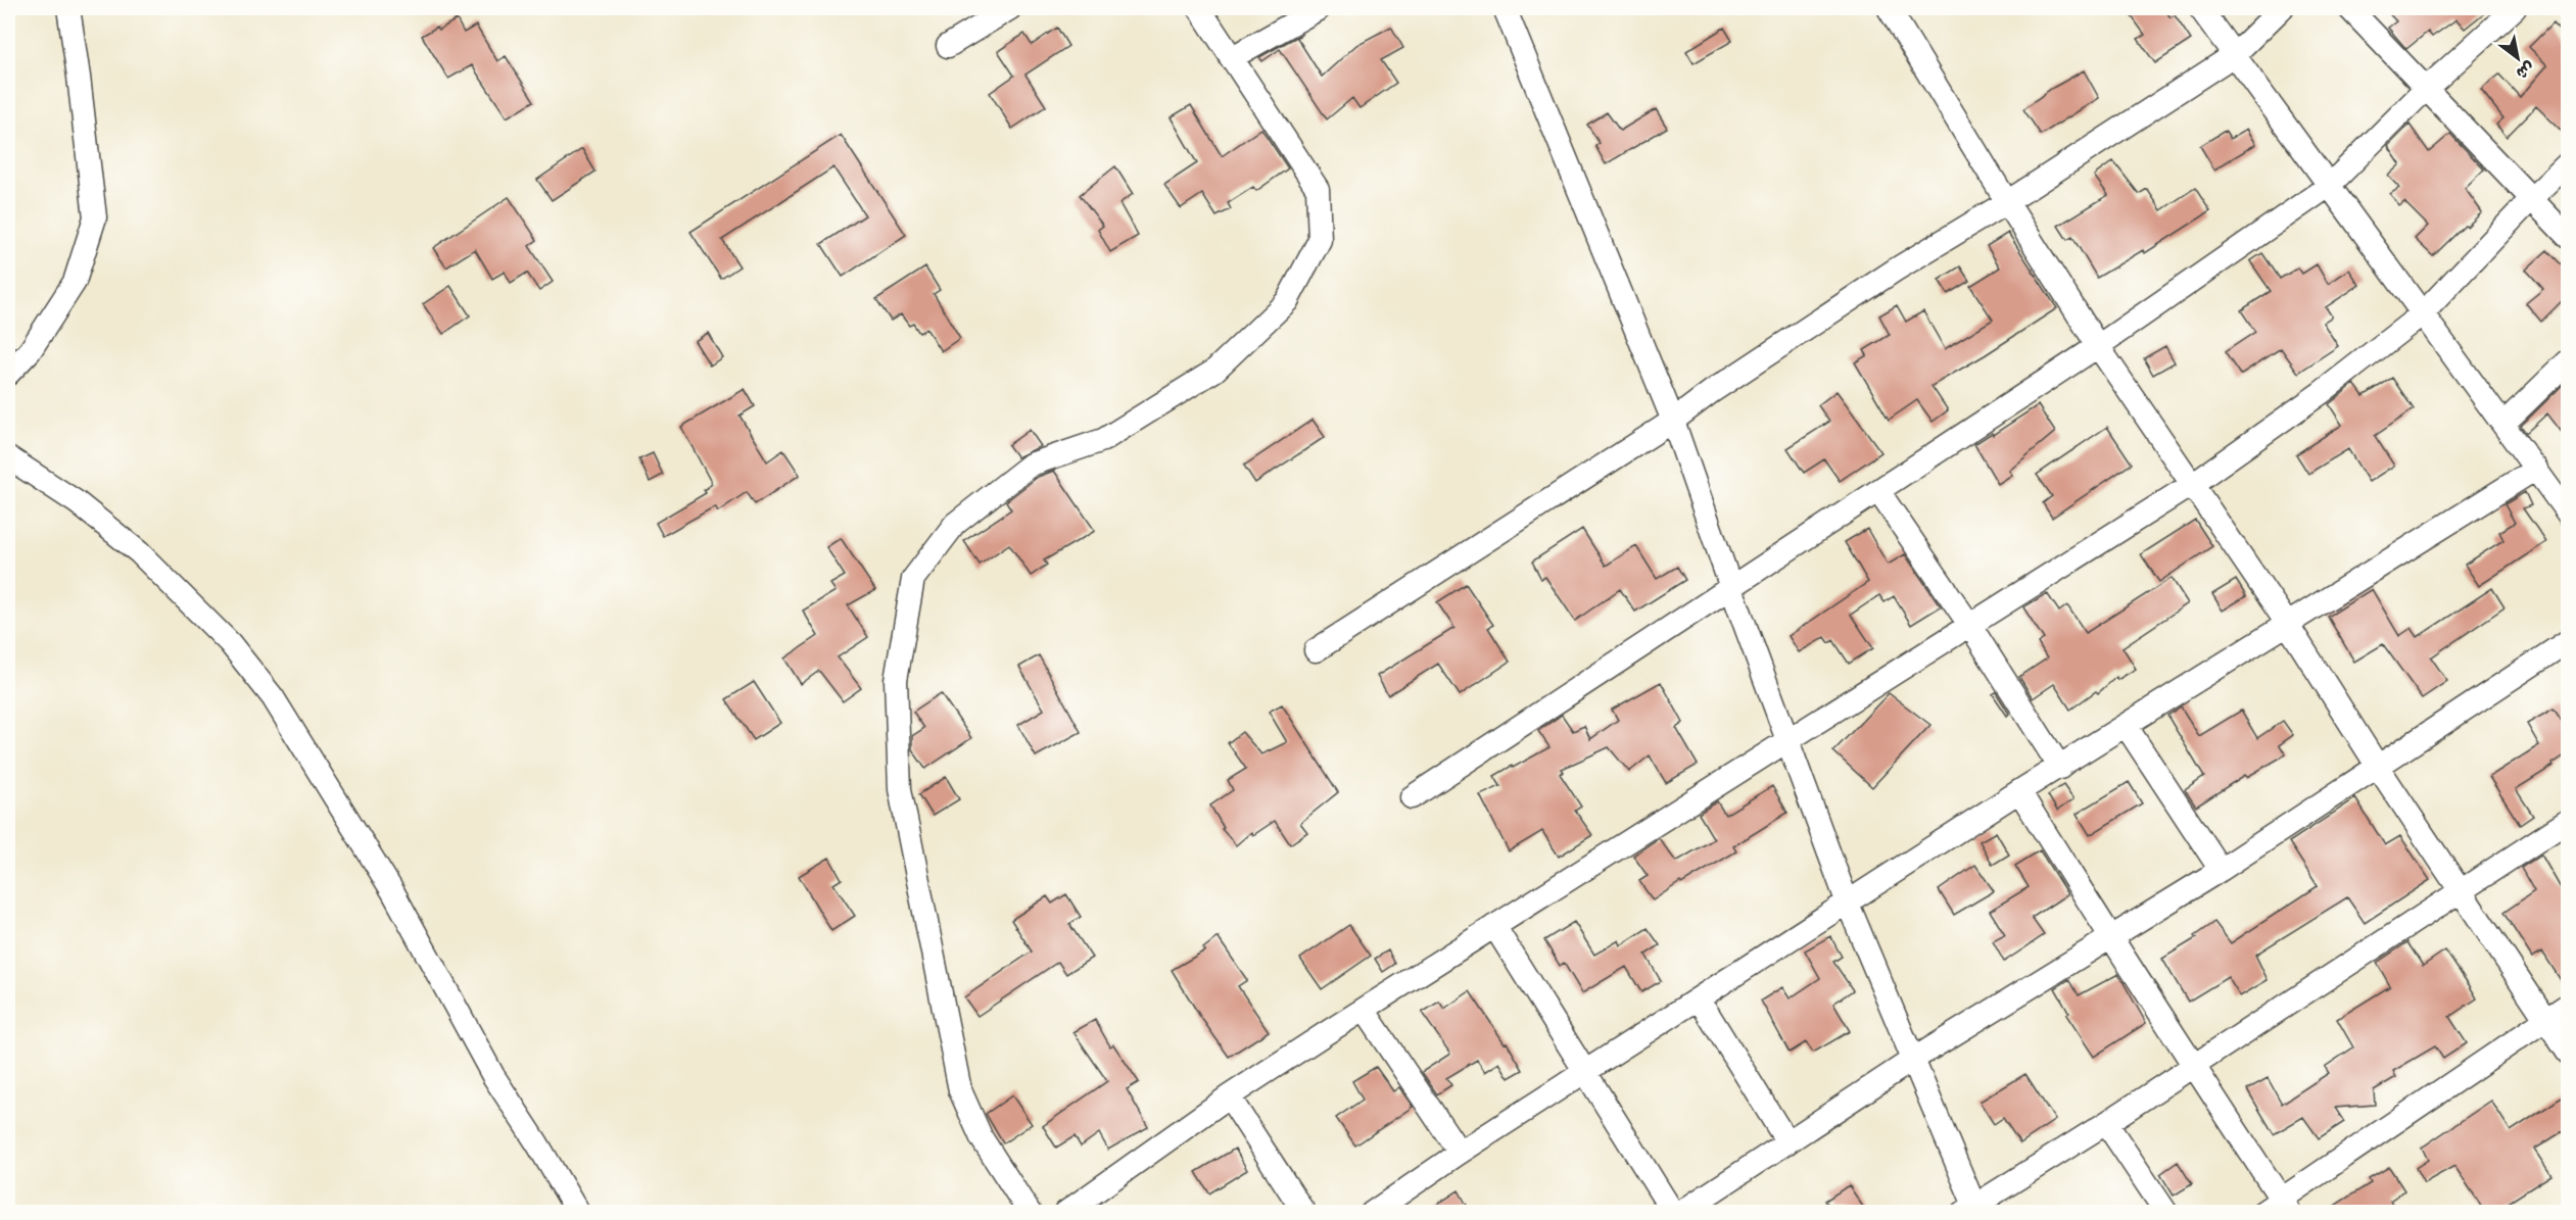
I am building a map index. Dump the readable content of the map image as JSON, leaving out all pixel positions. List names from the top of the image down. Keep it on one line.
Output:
{"north":"bottom right"}
